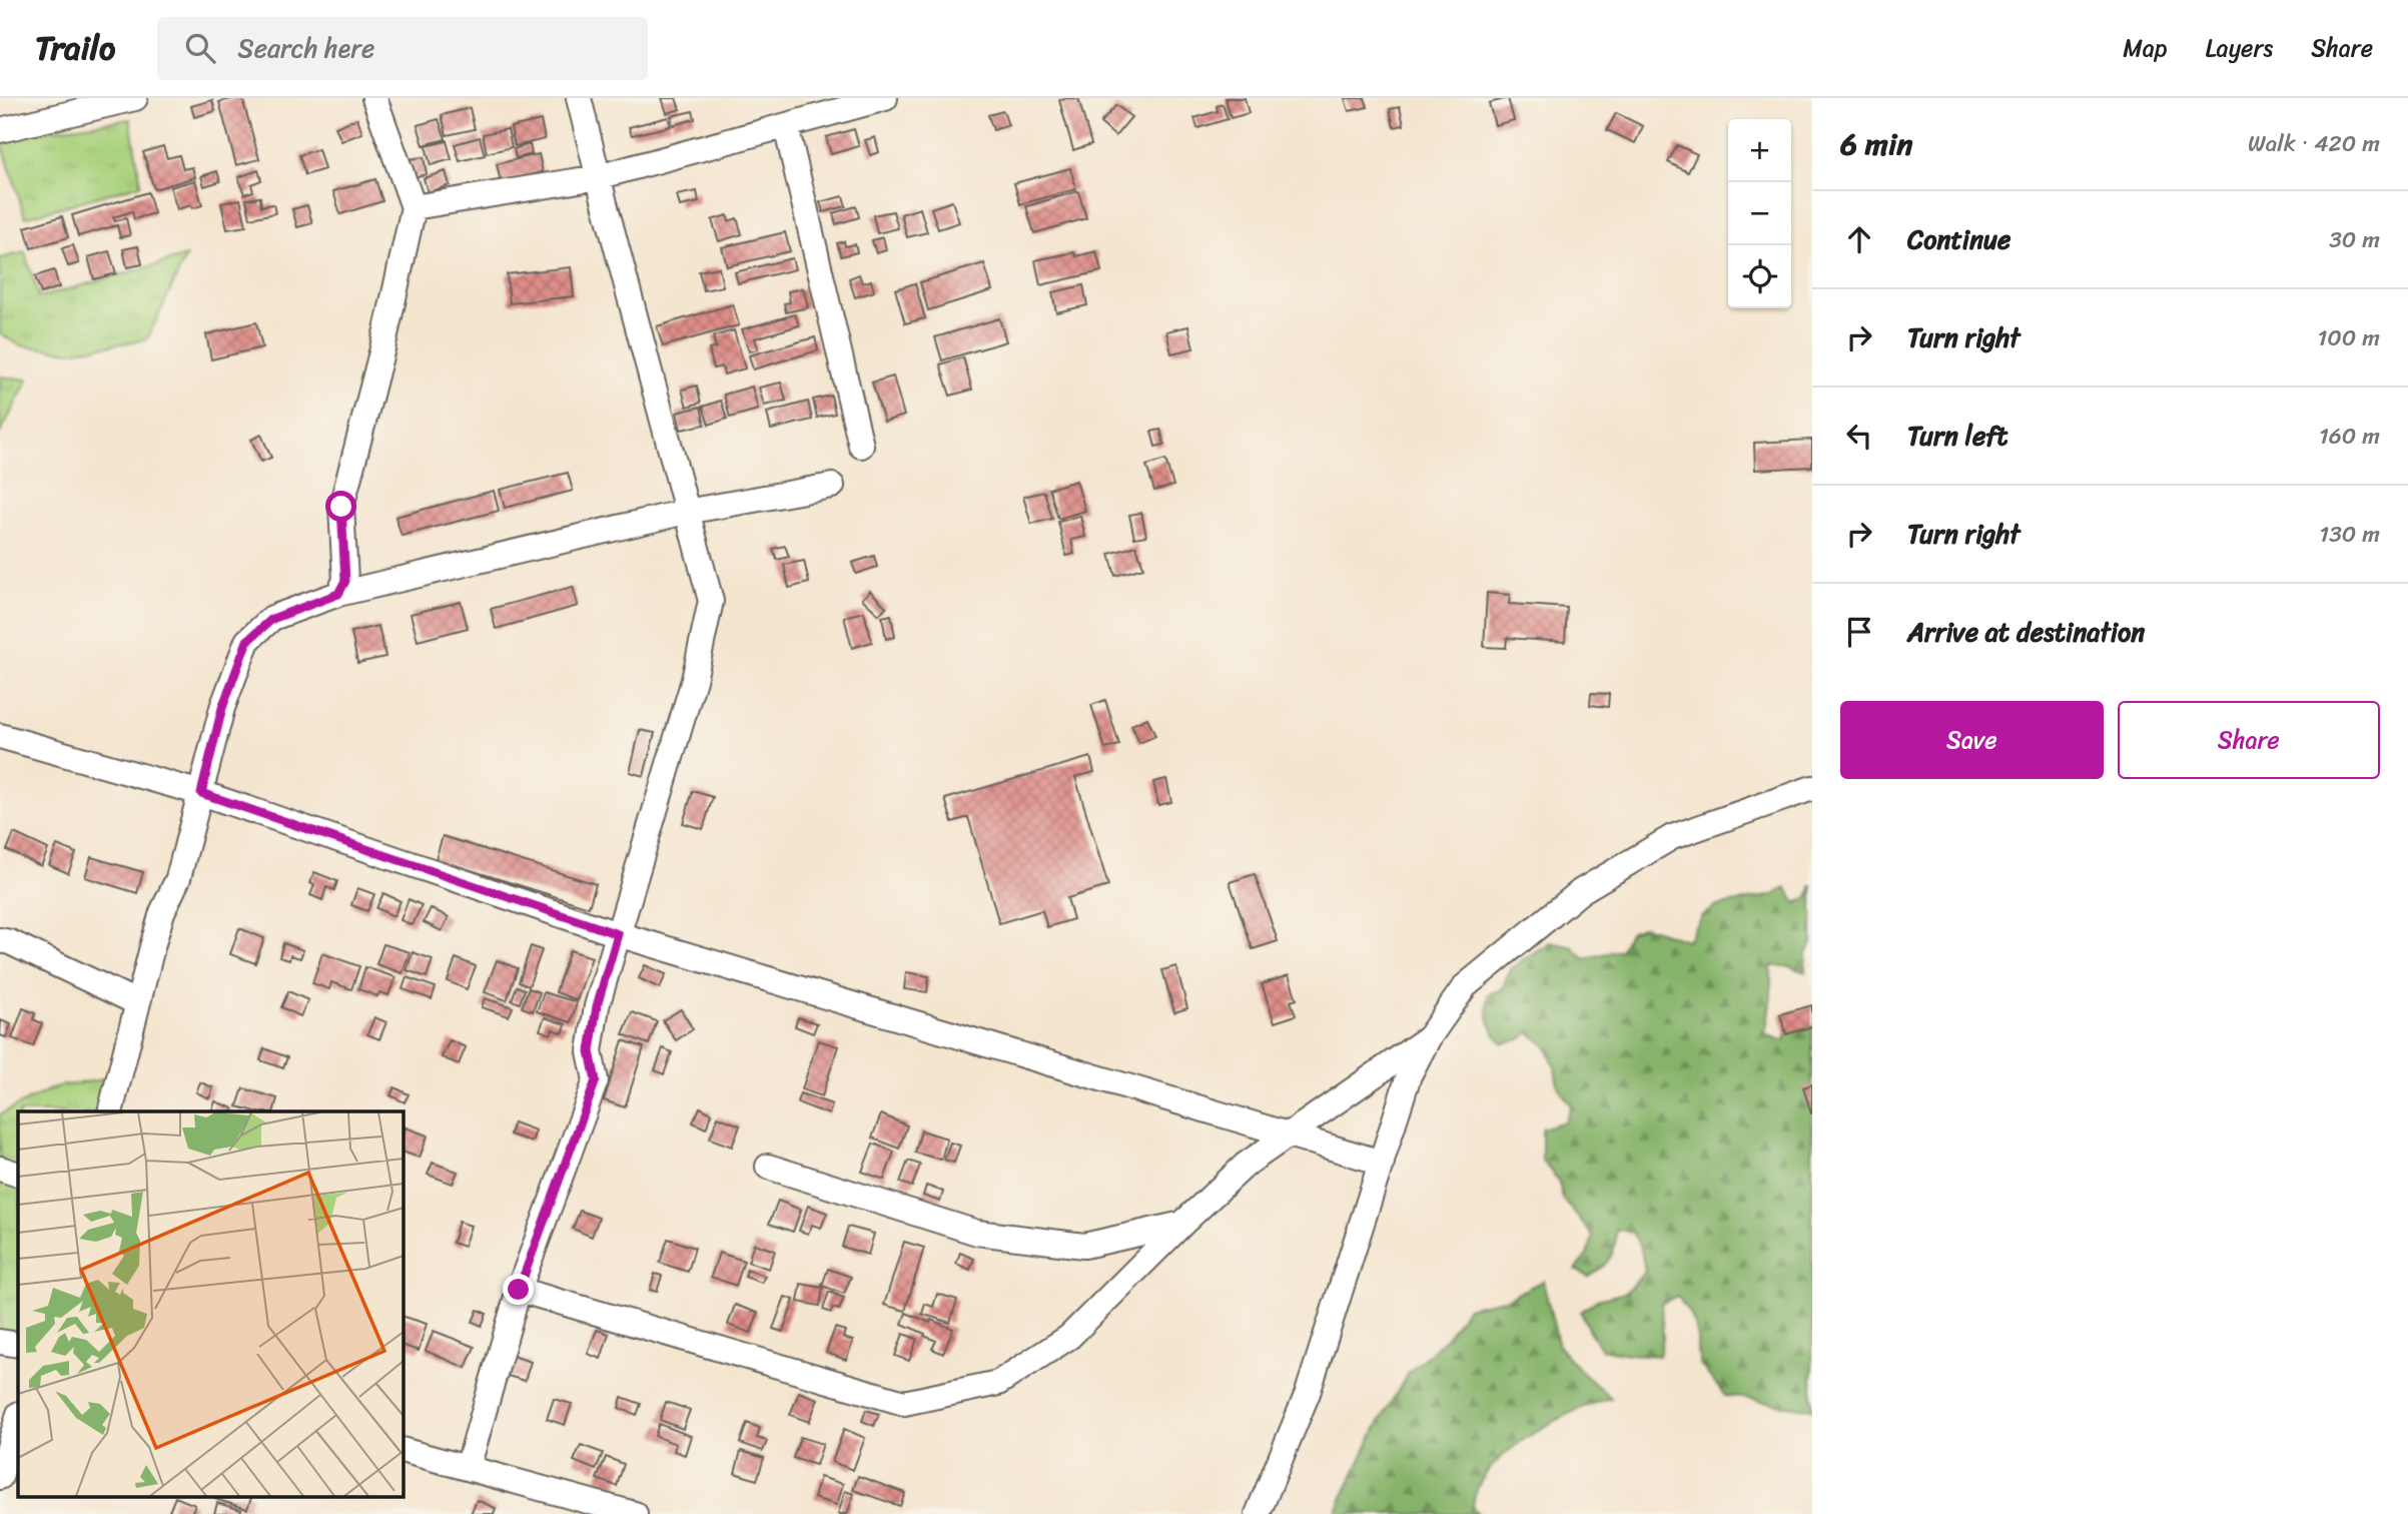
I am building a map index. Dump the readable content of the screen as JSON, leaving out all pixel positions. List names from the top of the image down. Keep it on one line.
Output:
{"page":{"header":"Trailo","search":"Search here","nav":["Map","Layers","Share"],"heading":["6 min","Walk · 420 m"],"map_buttons":["+","−"],"list":[["Continue","30 m"],["Turn right","100 m"],["Turn left","160 m"],["Turn right","130 m"],"Arrive at destination"],"buttons":["Save","Share"]}}
